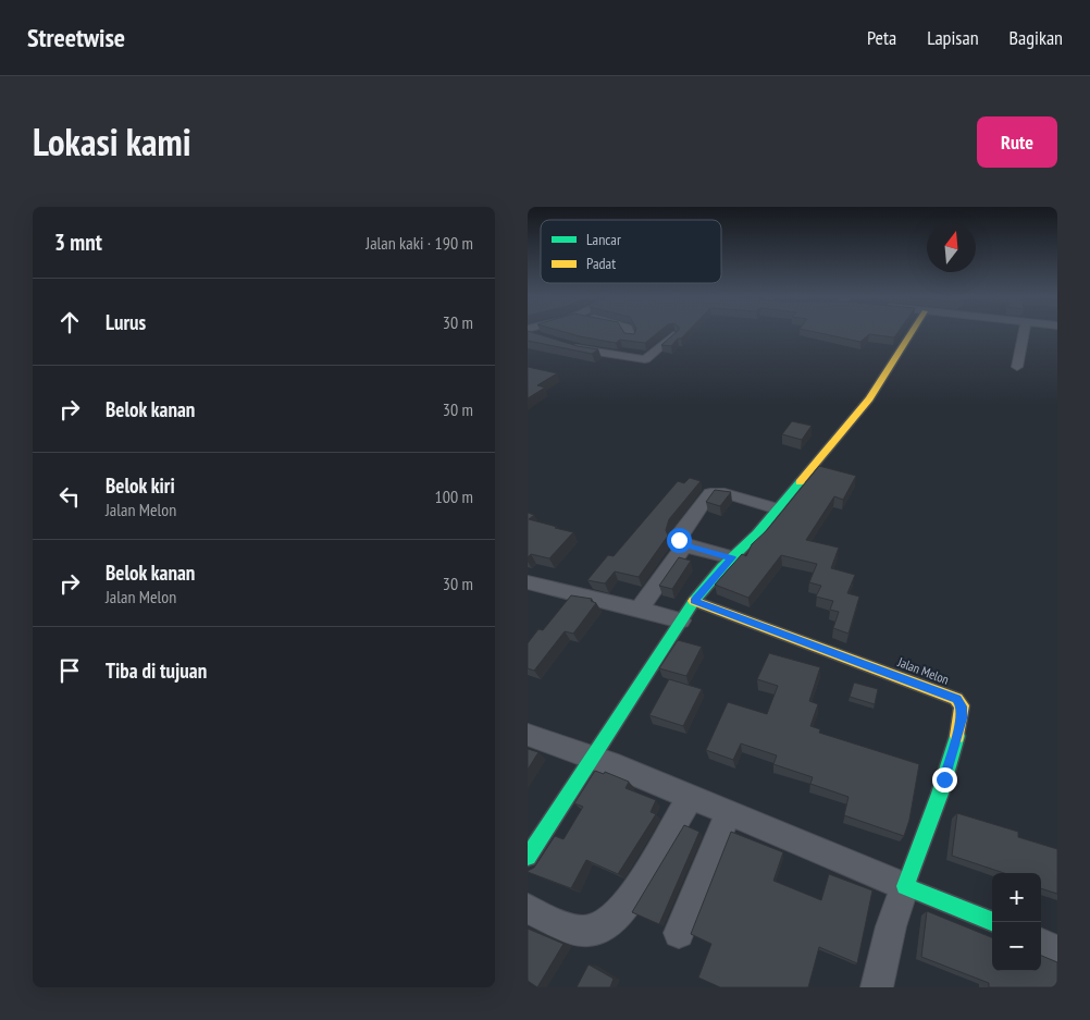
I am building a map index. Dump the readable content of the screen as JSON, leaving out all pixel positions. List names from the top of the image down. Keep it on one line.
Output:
{"streets":{"street":["Jalan Melon"]},"legend":["Lancar","Padat"],"north":"top","page":{"header":"Streetwise","nav":["Peta","Lapisan","Bagikan"],"title":"Lokasi kami","buttons":"Rute","heading":["3 mnt","Jalan kaki · 190 m"],"list":[["Lurus","30 m"],["Belok kanan","30 m"],["Belok kiri","Jalan Melon","100 m"],["Belok kanan","Jalan Melon","30 m"],"Tiba di tujuan"],"map_buttons":["+","−"]}}
